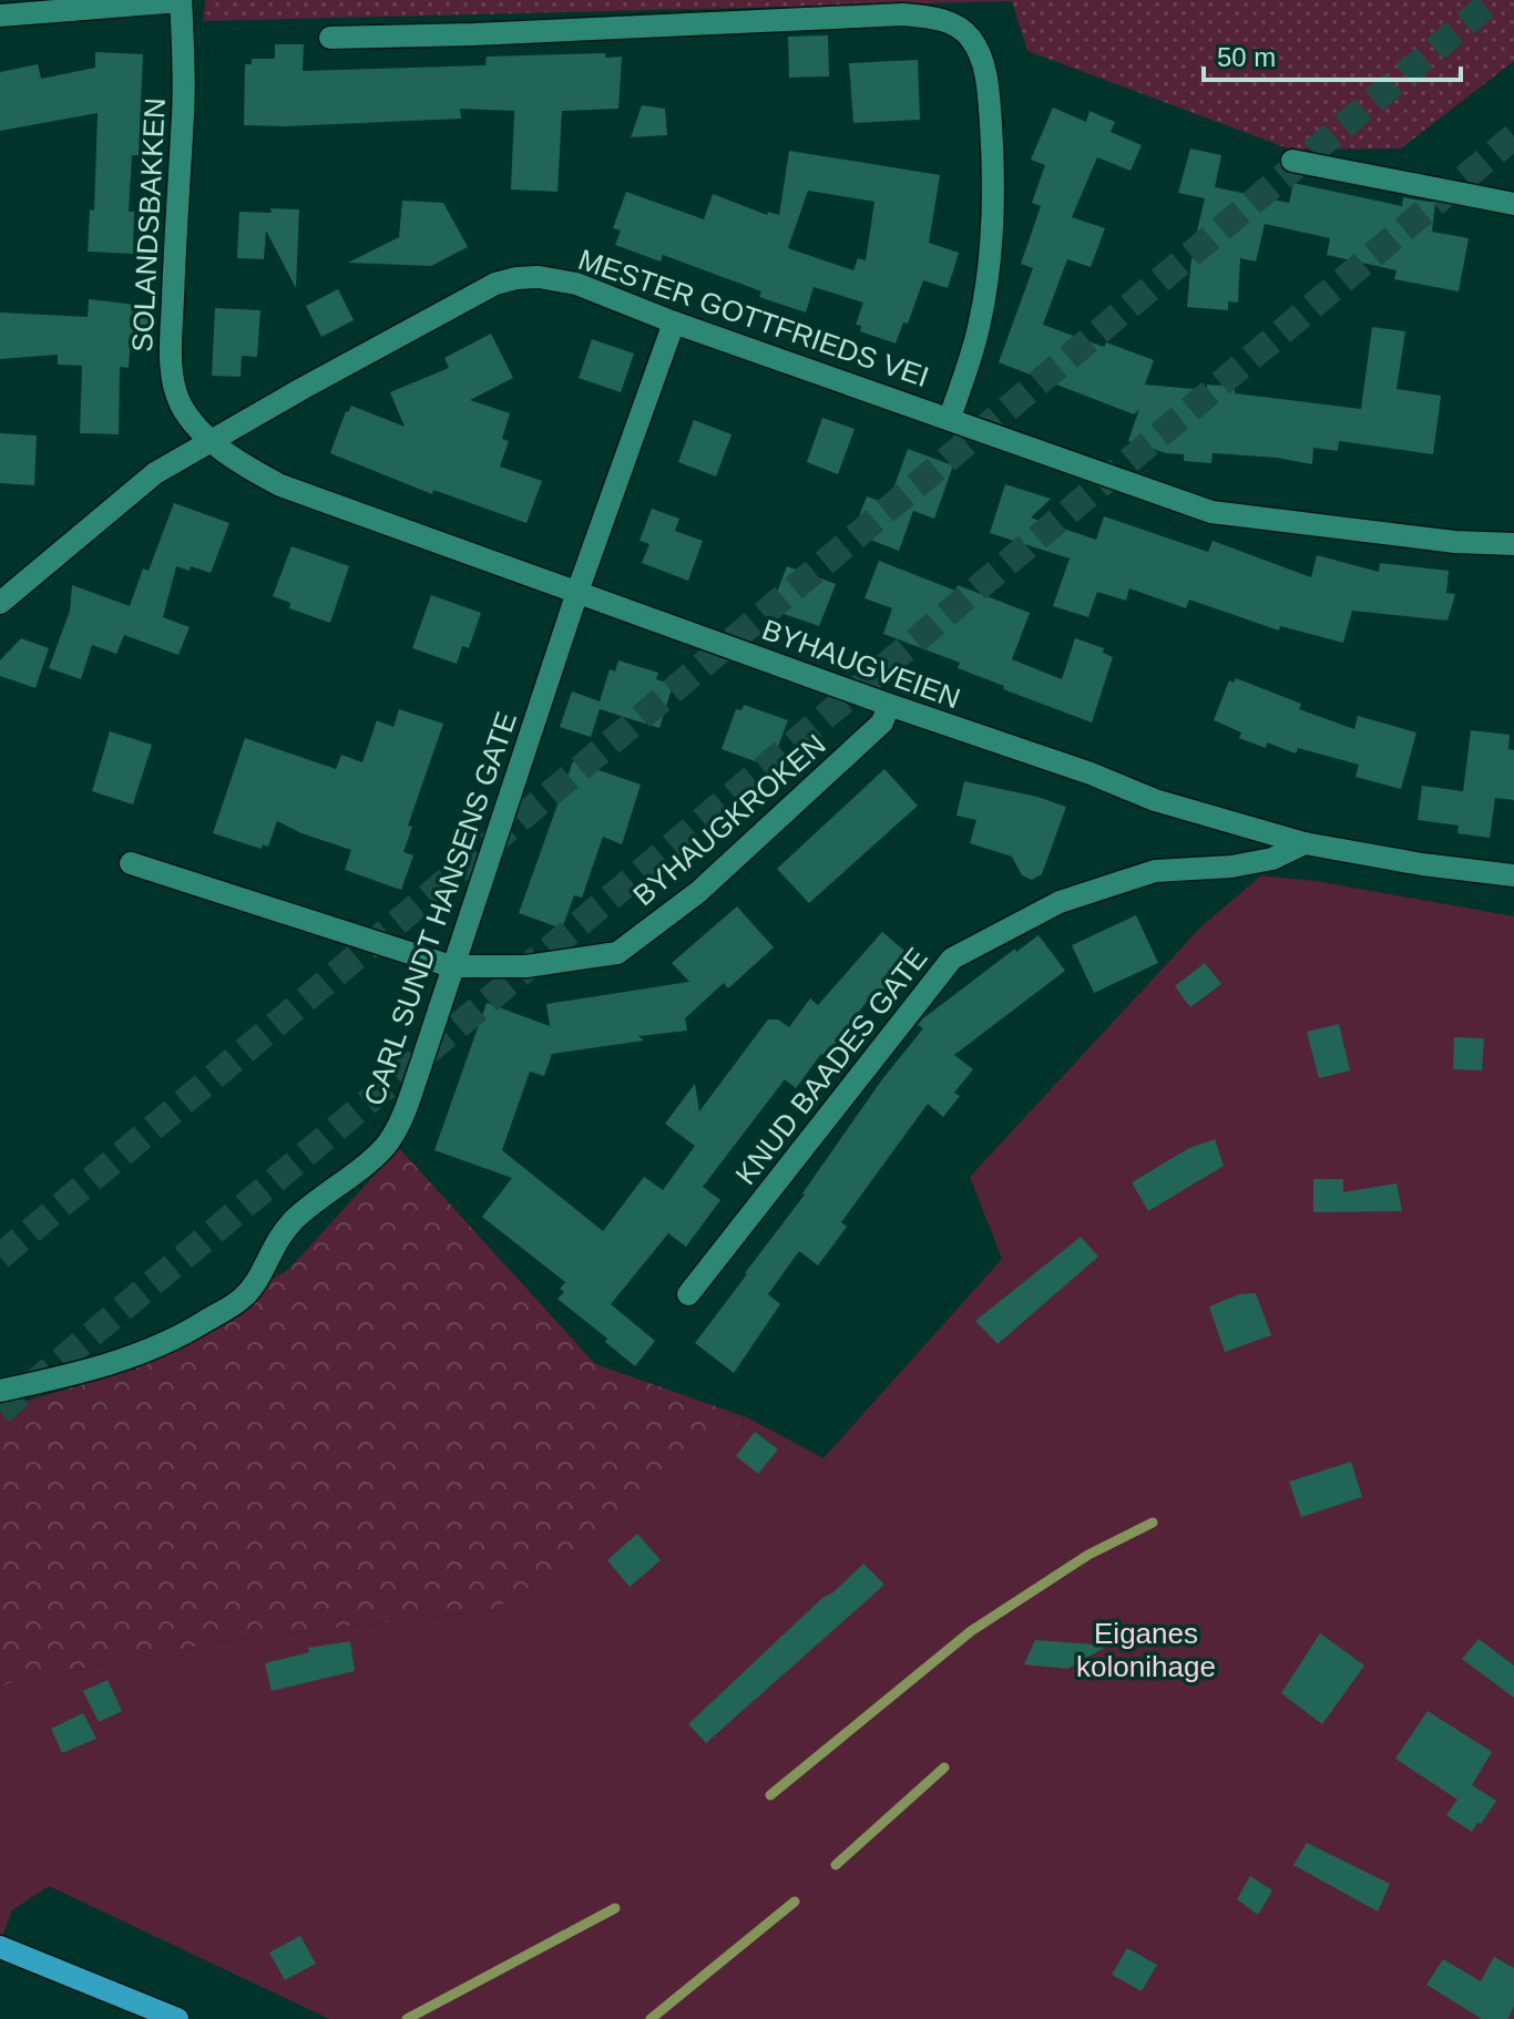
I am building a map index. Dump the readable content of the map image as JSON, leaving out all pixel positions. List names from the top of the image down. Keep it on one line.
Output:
{"streets":{"street":["SOLANDSBAKKEN","MESTER GOTTFRIEDS VEI","BYHAUGVEIEN","BYHAUGKROKEN","CARL SUNDT HANSENS GATE","KNUD BAADES GATE"]},"crossings":[["SOLANDSBAKKEN","MESTER GOTTFRIEDS VEI"],["SOLANDSBAKKEN","BYHAUGVEIEN"],["MESTER GOTTFRIEDS VEI","BYHAUGVEIEN"],["MESTER GOTTFRIEDS VEI","CARL SUNDT HANSENS GATE"],["BYHAUGVEIEN","BYHAUGKROKEN"],["BYHAUGVEIEN","CARL SUNDT HANSENS GATE"],["BYHAUGVEIEN","KNUD BAADES GATE"],["BYHAUGKROKEN","CARL SUNDT HANSENS GATE"]],"parks":["Eiganes kolonihage"],"scale_bar":"50 m"}
